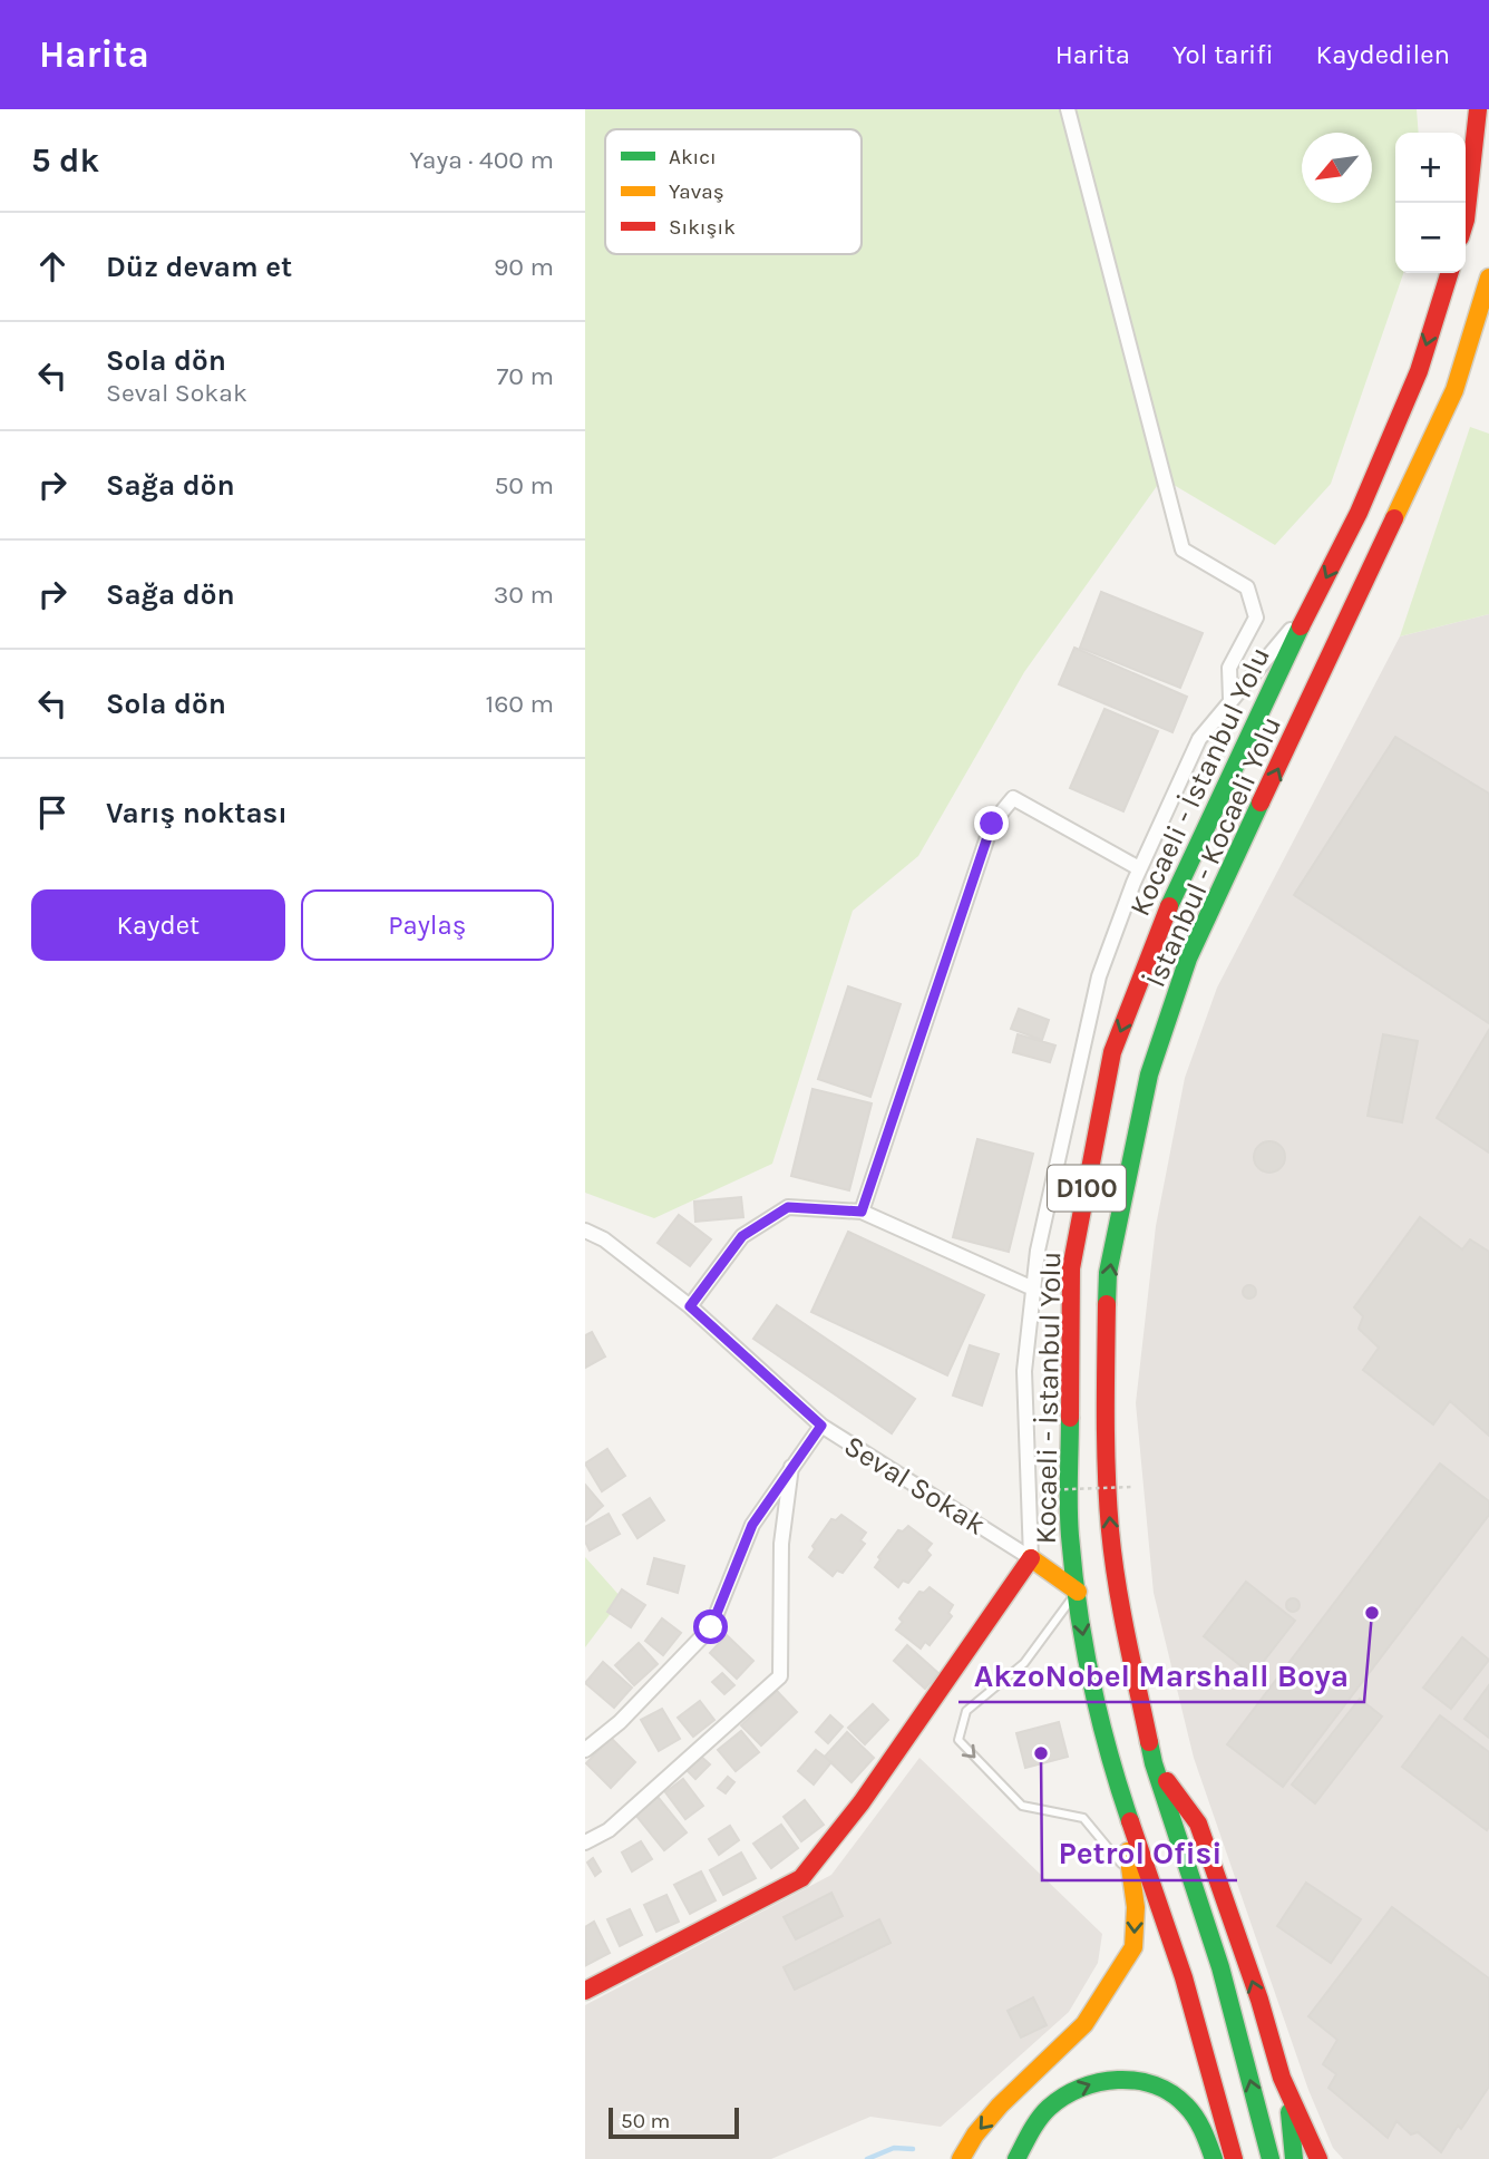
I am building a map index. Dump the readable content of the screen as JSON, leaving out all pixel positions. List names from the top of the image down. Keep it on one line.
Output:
{"streets":{"main road":["Kocaeli - İstanbul Yolu","İstanbul - Kocaeli Yolu","D100"],"street":["Seval Sokak"]},"one_way":["Kocaeli - İstanbul Yolu","İstanbul - Kocaeli Yolu"],"places":["AkzoNobel Marshall Boya","Petrol Ofisi"],"legend":["Akıcı","Yavaş","Sıkışık"],"scale_bar":"50 m","north":"bottom left","page":{"header":"Harita","nav":["Harita","Yol tarifi","Kaydedilen"],"heading":["5 dk","Yaya · 400 m"],"map_buttons":["+","−"],"list":[["Düz devam et","90 m"],["Sola dön","Seval Sokak","70 m"],["Sağa dön","50 m"],["Sağa dön","30 m"],["Sola dön","160 m"],"Varış noktası"],"buttons":["Kaydet","Paylaş"],"scale":"50 m"}}
